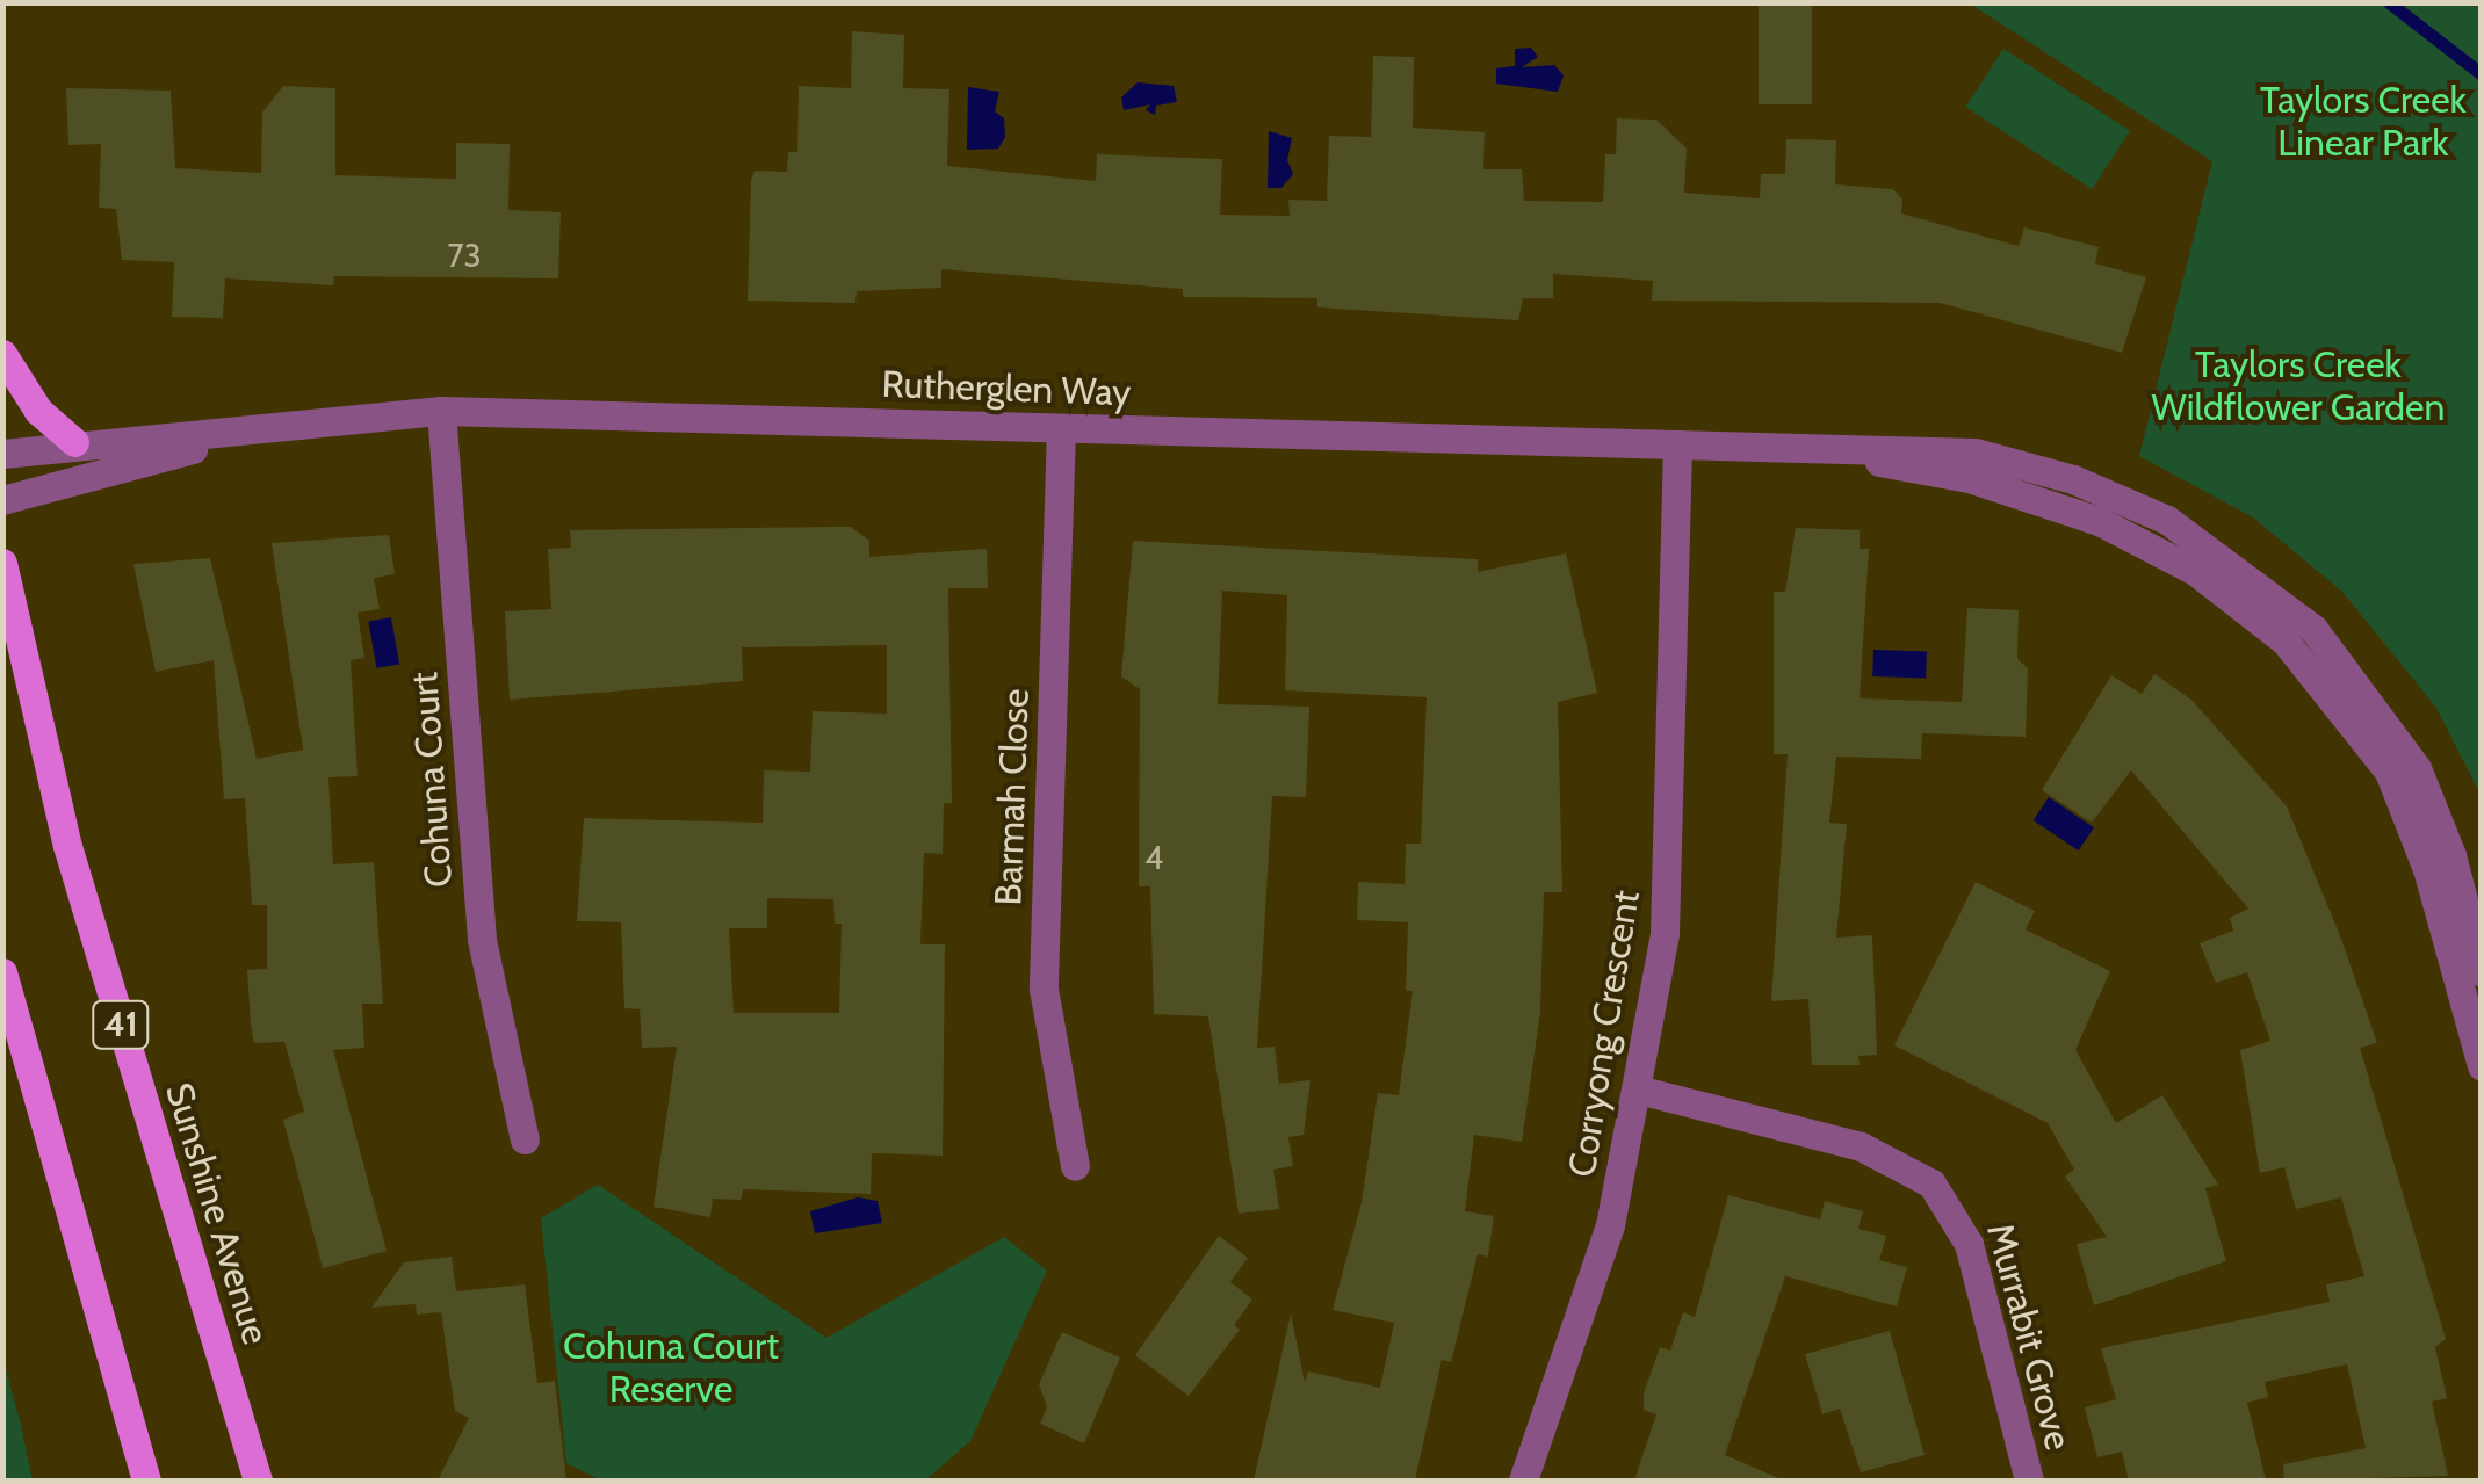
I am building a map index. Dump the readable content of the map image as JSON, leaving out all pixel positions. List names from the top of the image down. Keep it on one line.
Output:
{"streets":{"main road":["41","Sunshine Avenue"],"street":["Rutherglen Way","Cohuna Court","Barmah Close","Corryong Crescent","Murrabit Grove"]},"crossings":[["Rutherglen Way","Cohuna Court"],["Rutherglen Way","Barmah Close"],["Rutherglen Way","Corryong Crescent"],["Corryong Crescent","Murrabit Grove"]],"parks":["Taylors Creek Linear Park","Taylors Creek Wildflower Garden","Cohuna Court Reserve"],"house_numbers":["73","4"]}
